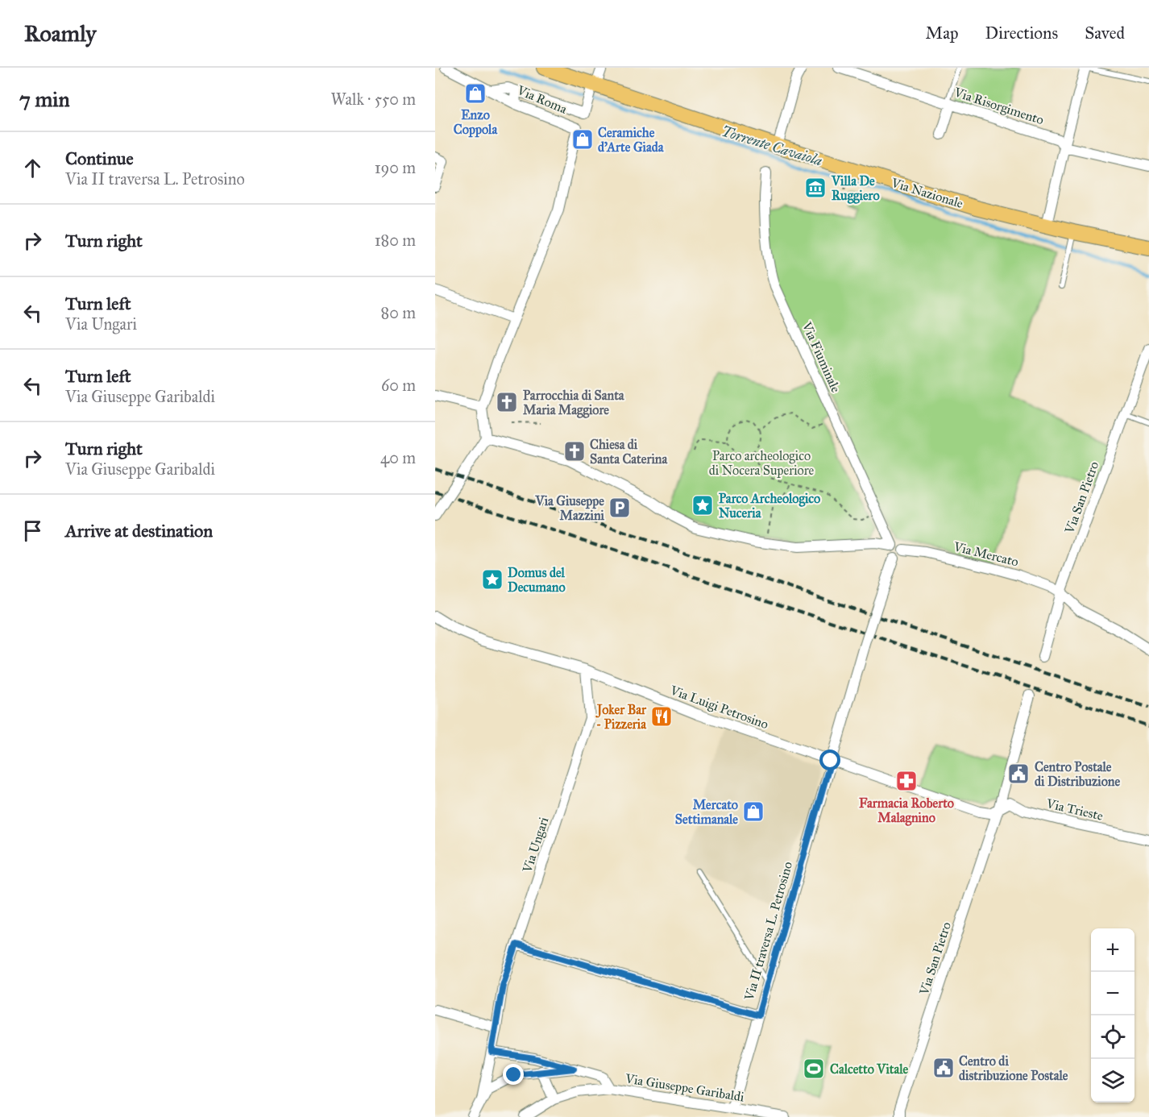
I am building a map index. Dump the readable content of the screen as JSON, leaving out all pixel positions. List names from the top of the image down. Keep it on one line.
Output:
{"streets":{"main road":["Via Nazionale"],"street":["Via Roma","Via Risorgimento","Via Fiuminale","Via San Pietro","Via Mercato","Via Luigi Petrosino","Via Trieste","Via Ungari","Via II traversa L. Petrosino","Via Giuseppe Garibaldi"]},"crossings":[["Via Fiuminale","Via Mercato"],["Via Fiuminale","Via II traversa L. Petrosino"],["Via San Pietro","Via Mercato"],["Via San Pietro","Via Luigi Petrosino"],["Via San Pietro","Via Trieste"],["Via Mercato","Via II traversa L. Petrosino"],["Via Luigi Petrosino","Via Trieste"],["Via Luigi Petrosino","Via Ungari"],["Via Luigi Petrosino","Via II traversa L. Petrosino"],["Via Ungari","Via Giuseppe Garibaldi"],["Via II traversa L. Petrosino","Via Giuseppe Garibaldi"]],"water":["Torrente Cavaiola"],"parks":["Parco archeologico di Nocera Superiore"],"places":{"shop":["Enzo Coppola","Ceramiche d'Arte Giada","Mercato Settimanale"],"museum":["Villa De Ruggiero"],"church":["Parrocchia di Santa Maria Maggiore","Chiesa di Santa Caterina"],"place":["Parco Archeologico Nuceria","Domus del Decumano"],"parking":["Via Giuseppe Mazzini"],"restaurant":["Joker Bar - Pizzeria"],"public building":["Centro Postale di Distribuzione","Centro di distribuzione Postale"],"pharmacy":["Farmacia Roberto Malagnino"],"sports":["Calcetto Vitale"]},"page":{"header":"Roamly","nav":["Map","Directions","Saved"],"heading":["7 min","Walk · 550 m"],"list":[["Continue","Via II traversa L. Petrosino","190 m"],["Turn right","180 m"],["Turn left","Via Ungari","80 m"],["Turn left","Via Giuseppe Garibaldi","60 m"],["Turn right","Via Giuseppe Garibaldi","40 m"],"Arrive at destination"],"map_buttons":["+","−"]}}
